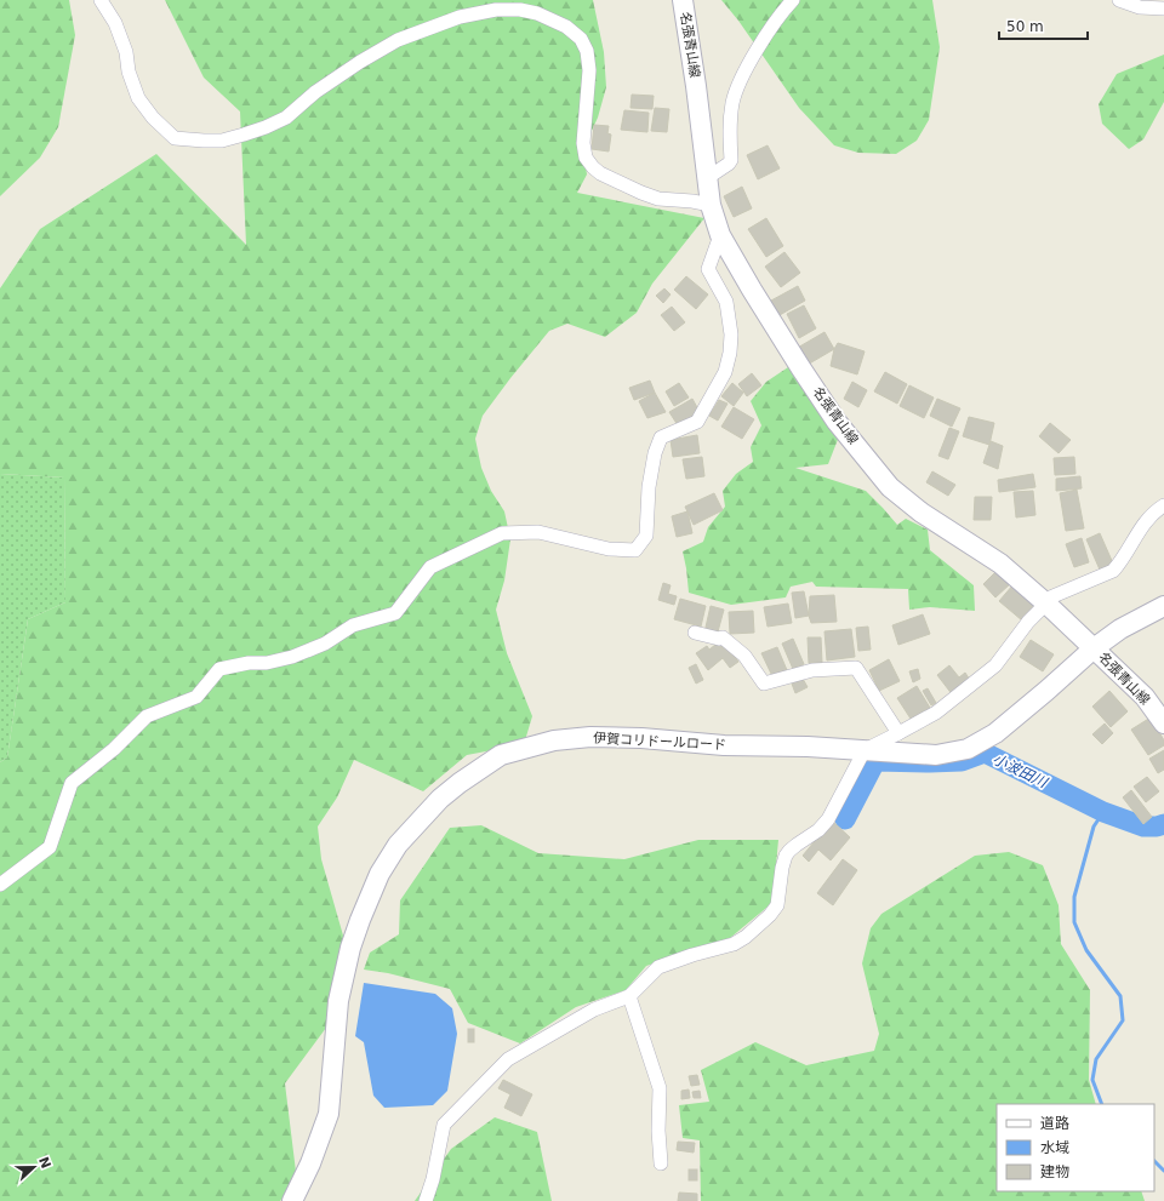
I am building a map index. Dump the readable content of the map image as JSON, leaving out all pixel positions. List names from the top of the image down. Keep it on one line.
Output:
{"streets":{"street":["名張青山線","伊賀コリドールロード"]},"crossings":[["名張青山線","伊賀コリドールロード"]],"water":["小波田川"],"legend":["道路","水域","建物"],"scale_bar":"50 m","north":"right"}
